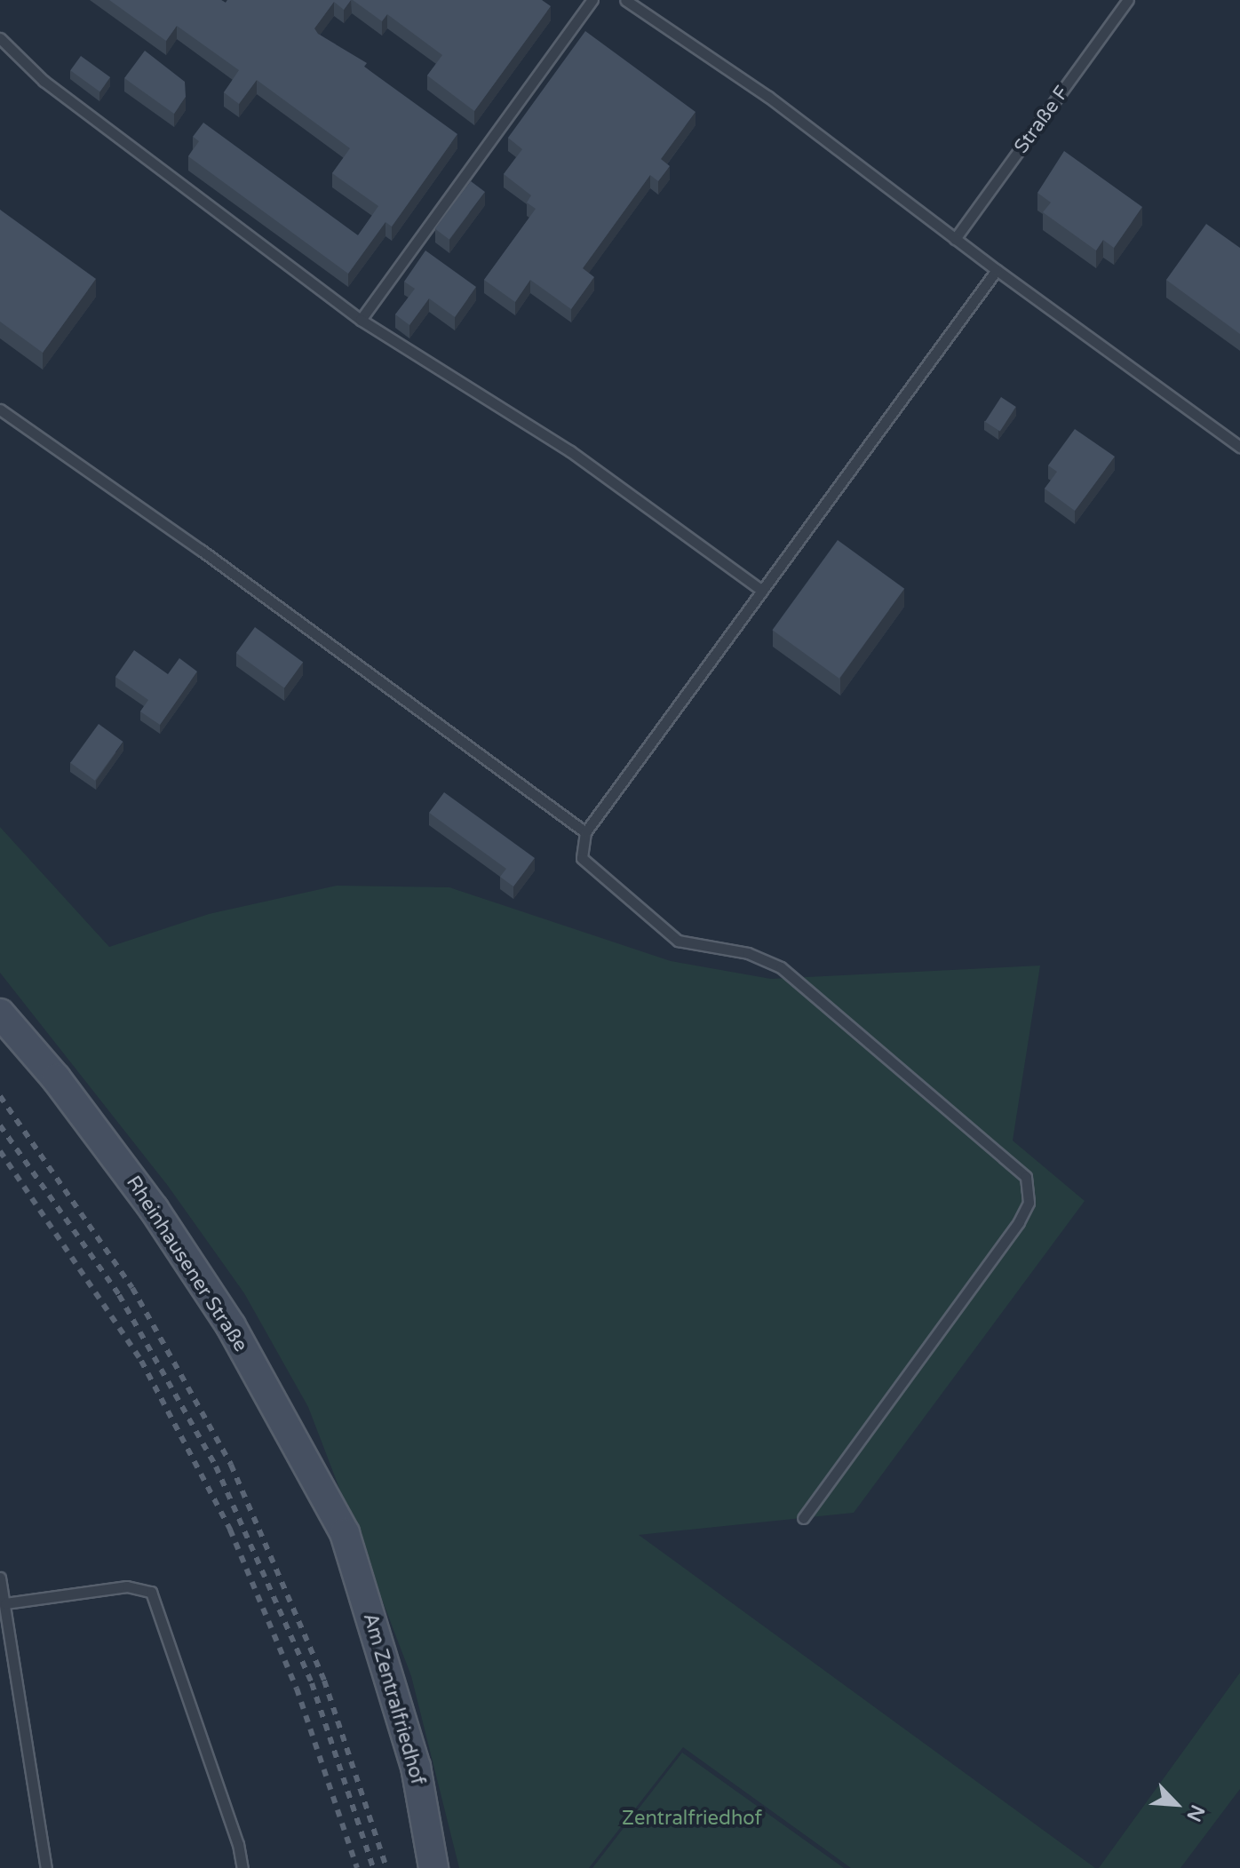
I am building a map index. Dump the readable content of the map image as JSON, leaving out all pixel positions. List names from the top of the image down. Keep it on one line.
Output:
{"streets":{"street":["Rheinhausener Straße","Am Zentralfriedhof"],"lane":["Straße F"]},"crossings":[["Rheinhausener Straße","Am Zentralfriedhof"]],"parks":["Zentralfriedhof"],"north":"bottom right"}
